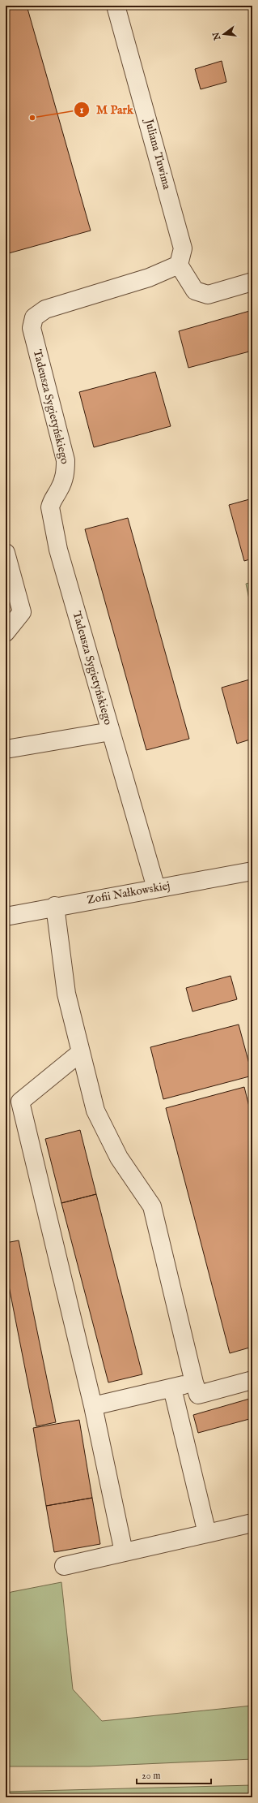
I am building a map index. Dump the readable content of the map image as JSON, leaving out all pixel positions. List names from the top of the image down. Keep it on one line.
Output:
{"streets":{"lane":["Juliana Tuwima","Tadeusza Sygietyńskiego","Zofii Nałkowskiej"]},"crossings":[["Juliana Tuwima","Tadeusza Sygietyńskiego"],["Tadeusza Sygietyńskiego","Zofii Nałkowskiej"]],"places":["M Park"],"scale_bar":"20 m","north":"left"}
